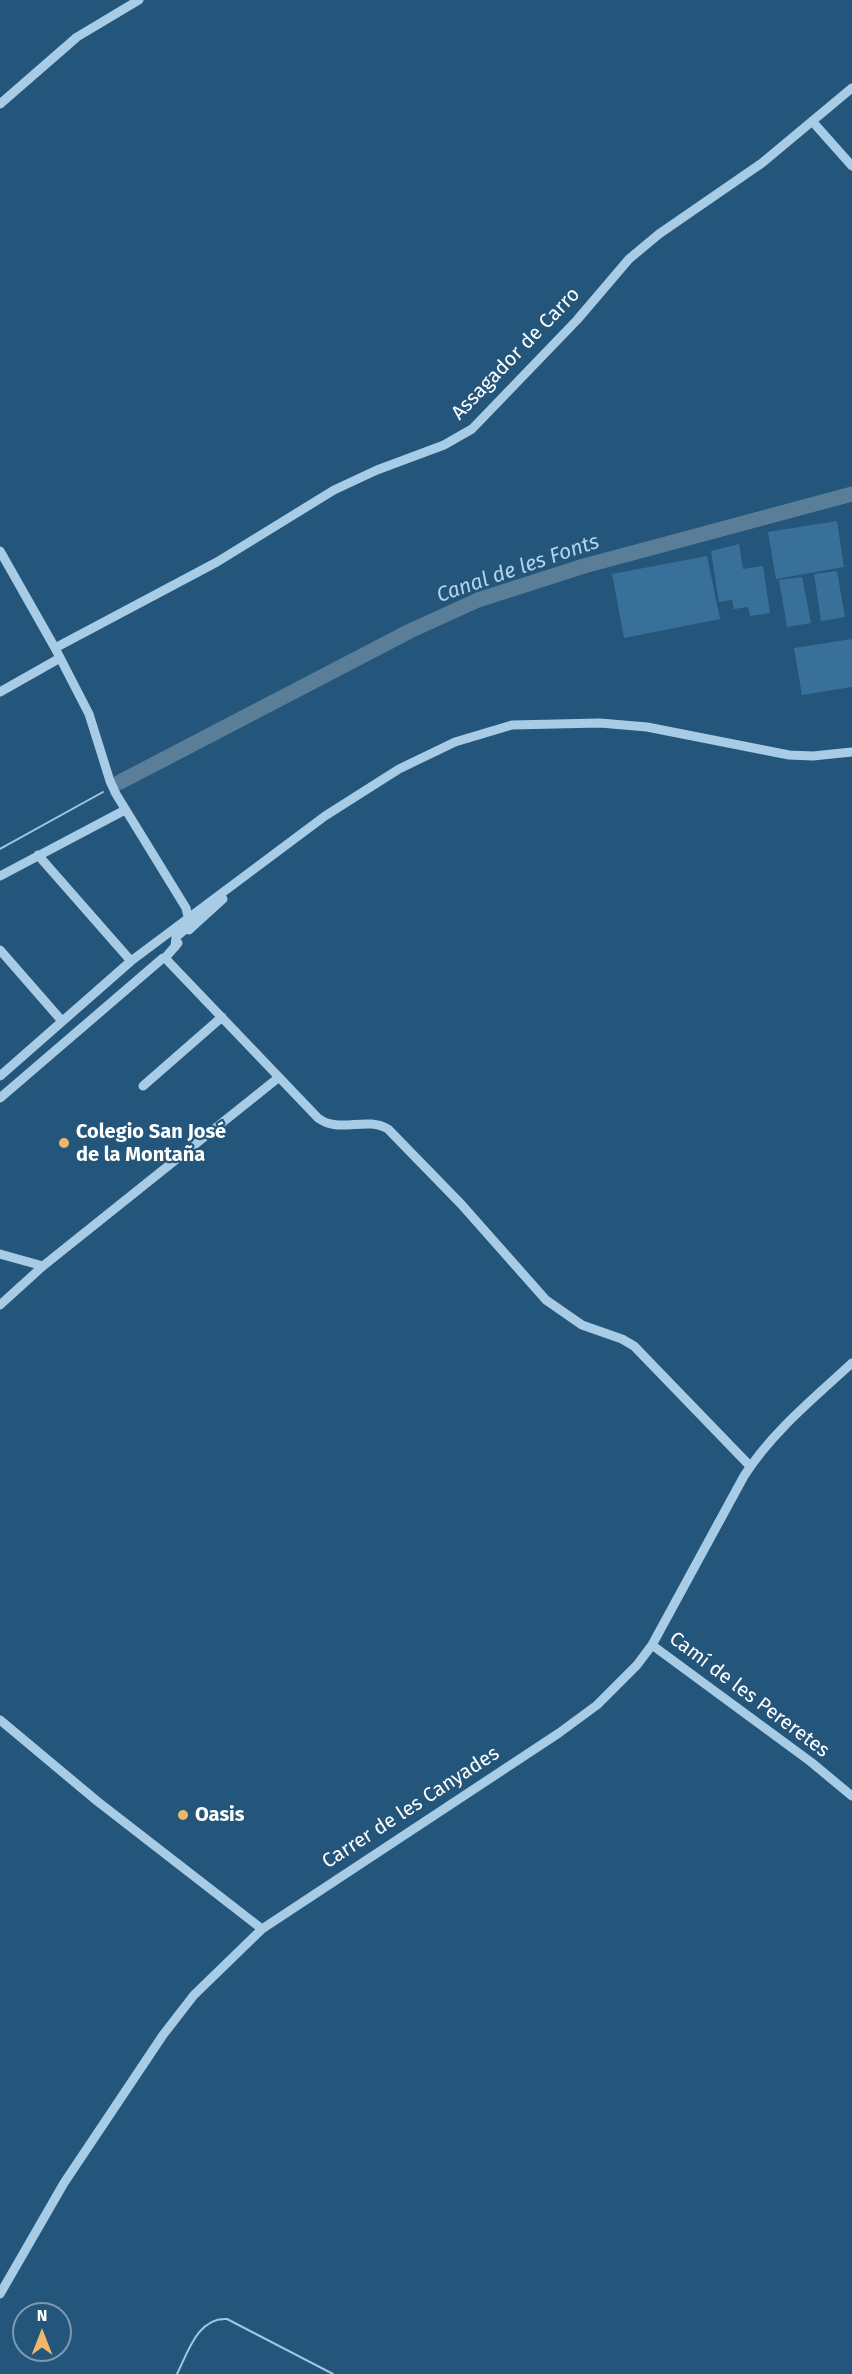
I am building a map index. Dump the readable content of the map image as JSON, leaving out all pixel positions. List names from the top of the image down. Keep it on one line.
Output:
{"streets":{"street":["Assagador de Carro","Camí de les Pereretes","Carrer de les Canyades"]},"crossings":[["Camí de les Pereretes","Carrer de les Canyades"]],"water":["Canal de les Fonts"],"places":["Colegio San José de la Montaña","Oasis"],"north":"top"}
